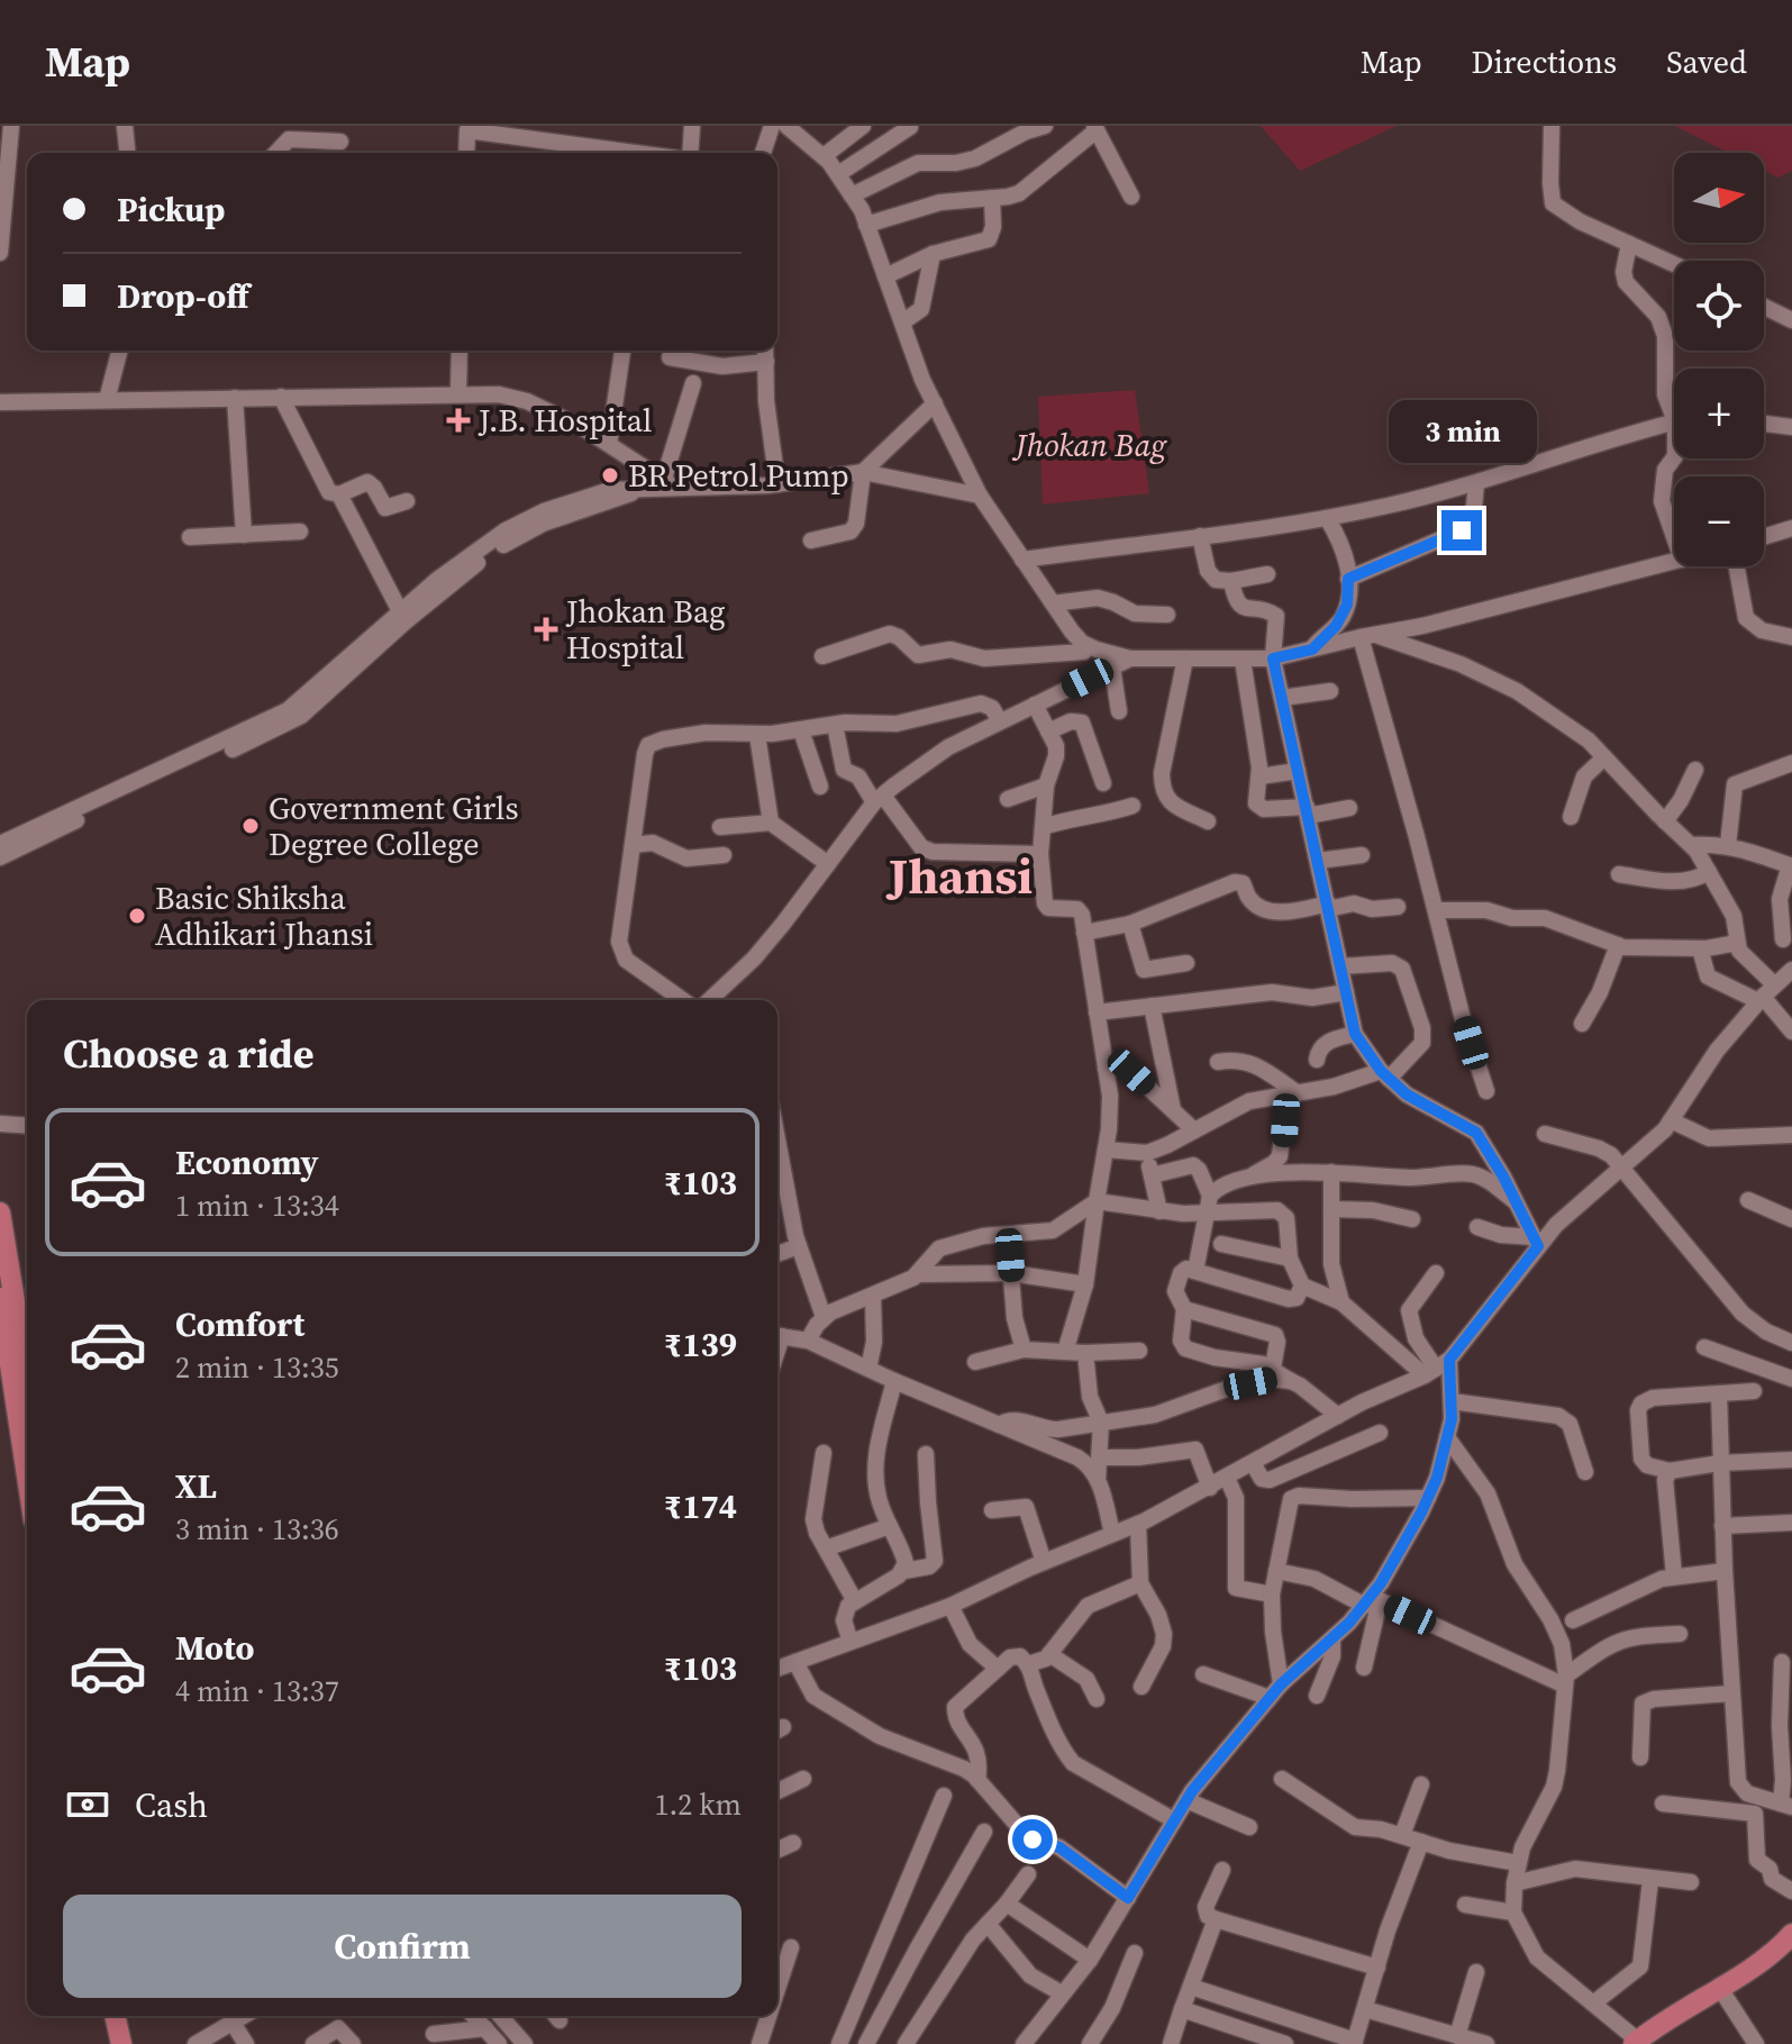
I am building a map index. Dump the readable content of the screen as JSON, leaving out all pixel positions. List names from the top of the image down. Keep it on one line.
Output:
{"districts":["Jhansi"],"parks":["Jhokan Bag"],"places":{"health":["J.B. Hospital","Jhokan Bag Hospital"],"other":["BR Petrol Pump","Government Girls Degree College","Basic Shiksha Adhikari Jhansi"]},"north":"right","page":{"header":"Map","nav":["Map","Directions","Saved"],"map_buttons":["+","−"],"banner":["Pickup","Drop-off"],"bubble":"3 min","heading":"Choose a ride","list":[{"name":"Economy","note":"1 min · 13:34","value":"₹103"},{"name":"Comfort","note":"2 min · 13:35","value":"₹139"},{"name":"XL","note":"3 min · 13:36","value":"₹174"},{"name":"Moto","note":"4 min · 13:37","value":"₹103"}],"pay":["Cash","1.2 km"],"buttons":"Confirm"}}
